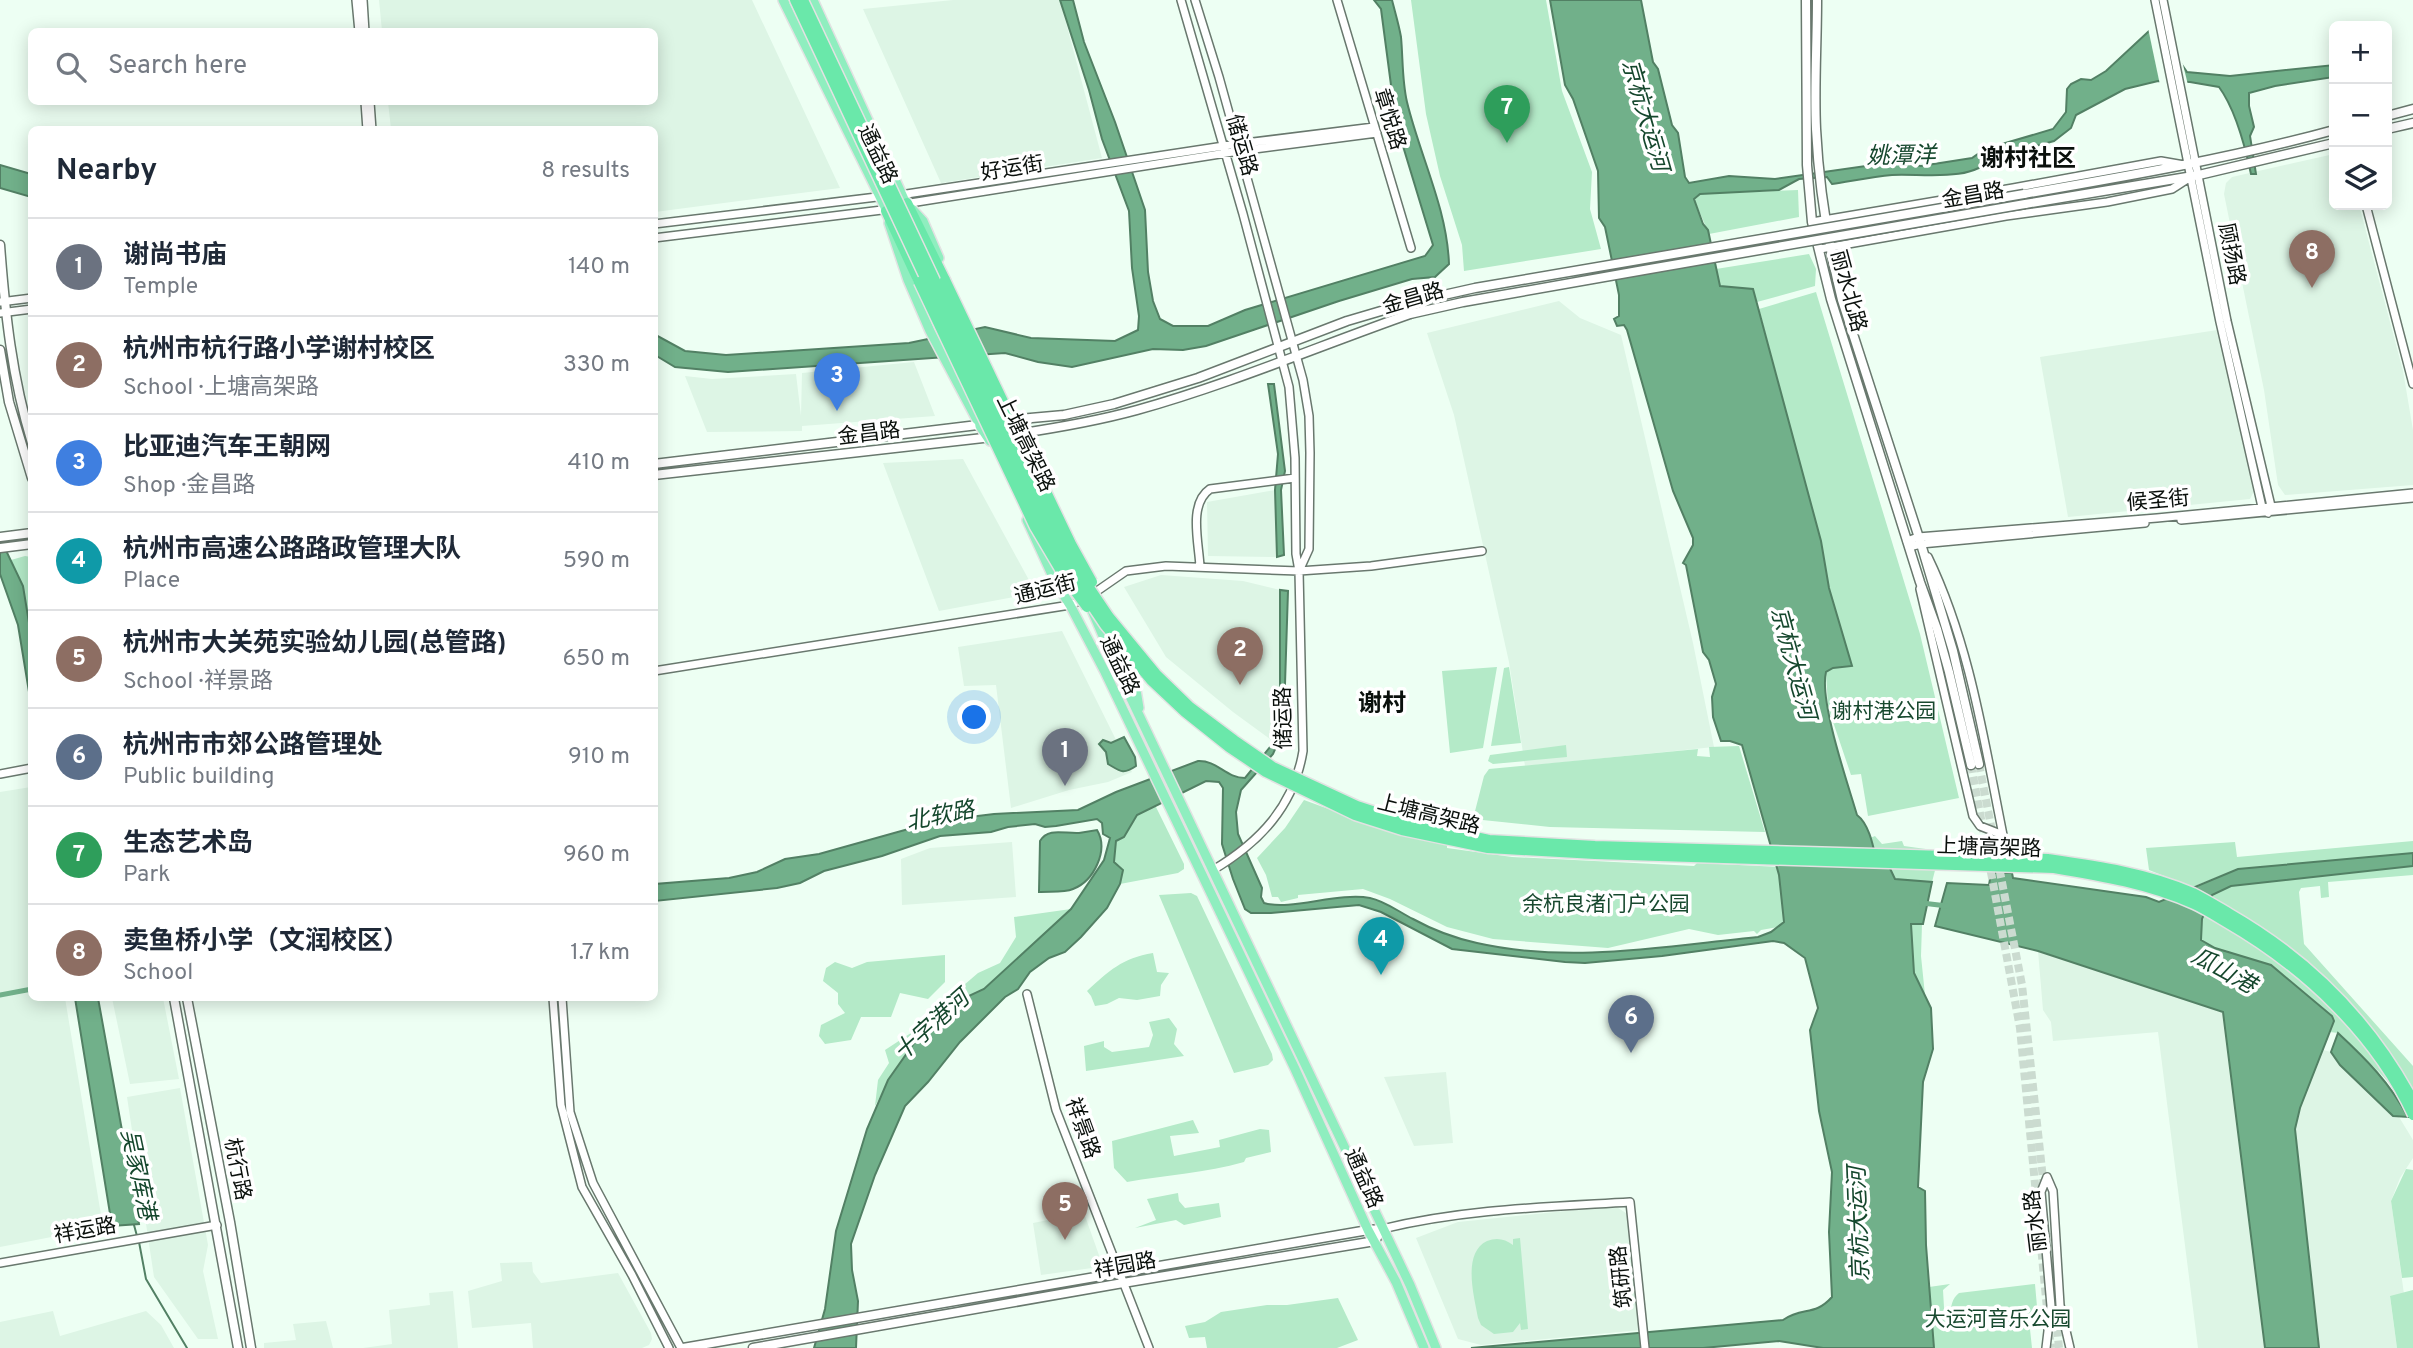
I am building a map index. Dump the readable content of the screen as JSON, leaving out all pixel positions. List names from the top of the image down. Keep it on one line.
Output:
{"streets":{"highway":["上塘高架路"],"main road":["通益路","金昌路","丽水北路","杭行路","祥园路"],"street":["章悦路","储运路","好运街","顾扬路","候圣街","通运街","祥景路","丽水路","祥运路","筑研路"]},"crossings":[["章悦路","好运街"],["储运路","通益路"],["储运路","好运街"],["储运路","金昌路"],["储运路","通运街"],["通益路","好运街"],["通益路","金昌路"],["通益路","通运街"],["通益路","祥园路"],["金昌路","顾扬路"],["金昌路","丽水北路"],["顾扬路","候圣街"],["丽水北路","候圣街"],["祥景路","祥园路"],["杭行路","祥运路"],["祥园路","筑研路"]],"districts":["谢村社区","谢村"],"water":["京杭大运河","姚潭洋","北软路","瓜山港","十字港河","吴家库港"],"parks":["谢村港公园","余杭良渚门户公园","大运河音乐公园"],"page":{"map_buttons":["+","−"],"search":"Search here","pins":["7","8","3","2","1","4","6","5"],"heading":["Nearby","8 results"],"list":[{"mark":"1","name":"谢尚书庙","note":"Temple","value":"140 m"},{"mark":"2","name":"杭州市杭行路小学谢村校区","note":"School · 上塘高架路","value":"330 m"},{"mark":"3","name":"比亚迪汽车王朝网","note":"Shop · 金昌路","value":"410 m"},{"mark":"4","name":"杭州市高速公路路政管理大队","note":"Place","value":"590 m"},{"mark":"5","name":"杭州市大关苑实验幼儿园(总管路)","note":"School · 祥景路","value":"650 m"},{"mark":"6","name":"杭州市市郊公路管理处","note":"Public building","value":"910 m"},{"mark":"7","name":"生态艺术岛","note":"Park","value":"960 m"},{"mark":"8","name":"卖鱼桥小学（文润校区）","note":"School","value":"1.7 km"}]}}
